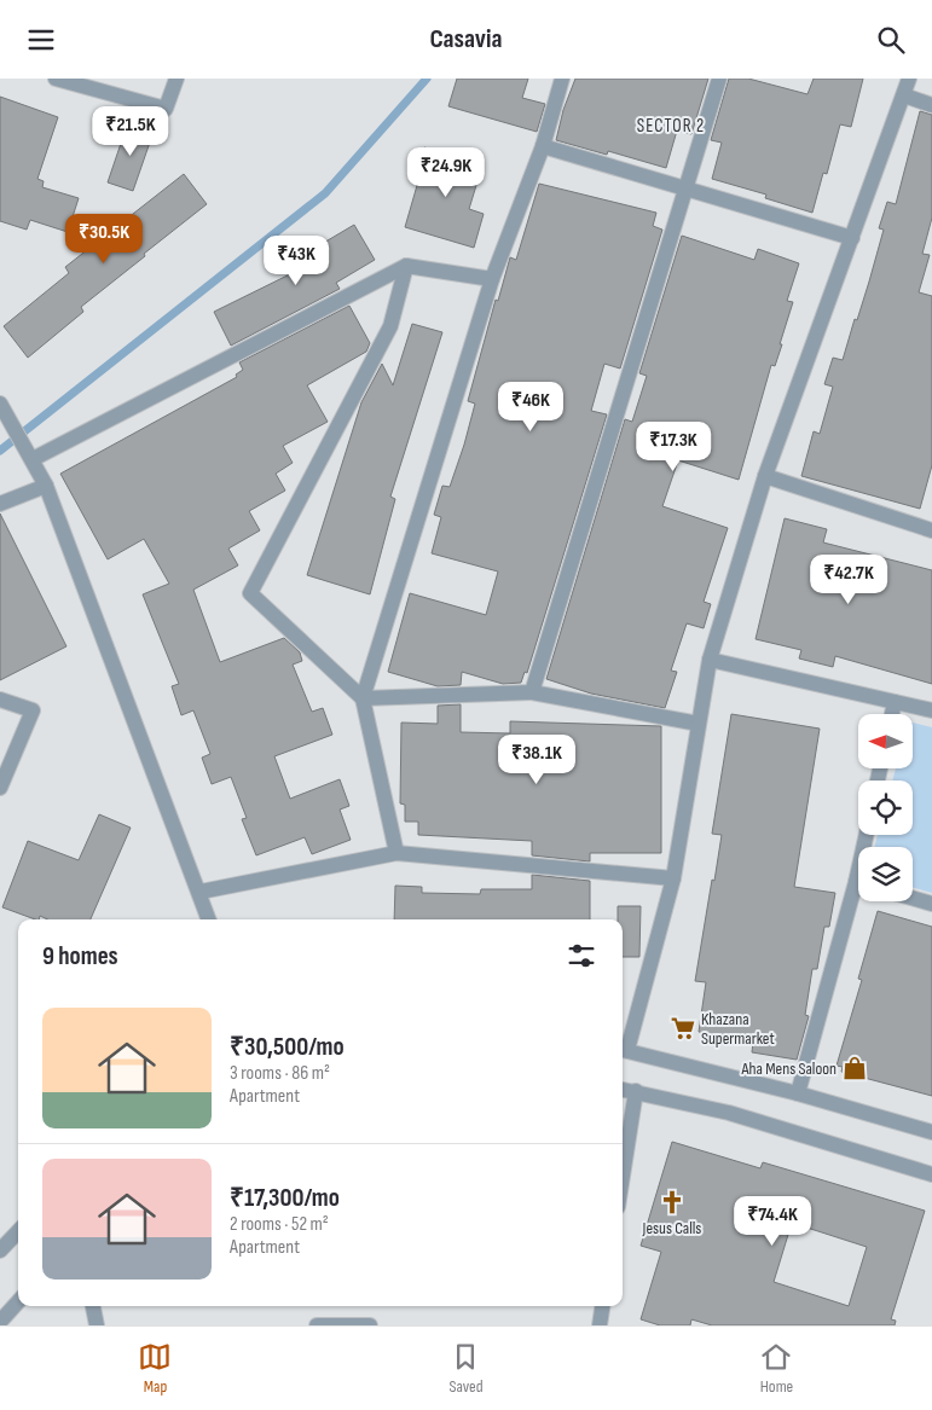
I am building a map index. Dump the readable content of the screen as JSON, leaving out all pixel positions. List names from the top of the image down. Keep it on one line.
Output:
{"districts":["SECTOR 2"],"places":{"supermarket":["Khazana Supermarket"],"shop":["Aha Mens Saloon"],"church":["Jesus Calls"]},"north":"left","page":{"header":"Casavia","price":["₹21.5K","₹24.9K","₹30.5K","₹43K","₹46K","₹17.3K","₹42.7K","₹38.1K","₹74.4K"],"heading":"9 homes","list":[{"name":"₹30,500/mo","note":"3 rooms · 86 m² · Apartment"},{"name":"₹17,300/mo","note":"2 rooms · 52 m² · Apartment"}],"tabs":["Map","Saved","Home"]}}
